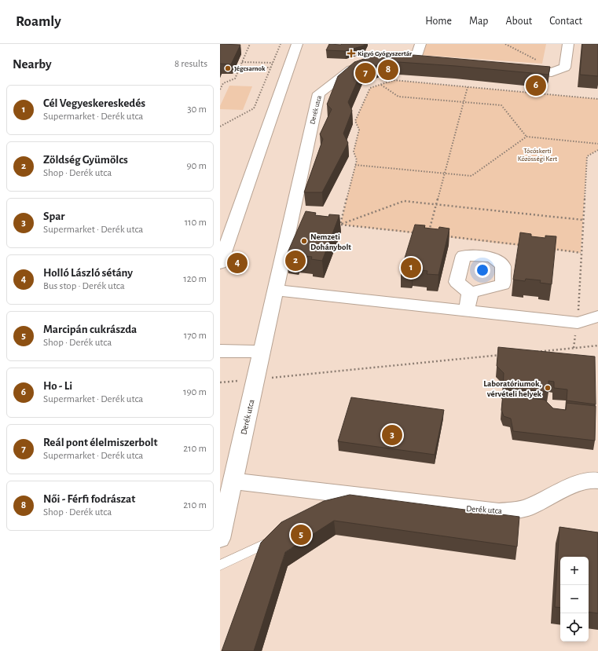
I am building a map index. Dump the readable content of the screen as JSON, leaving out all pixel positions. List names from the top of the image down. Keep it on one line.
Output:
{"streets":{"street":["Derék utca"]},"parks":["Tócóskerti Közösségi Kert"],"places":{"health":["Kigyó Gyógyszertár"],"other":["Jégcsarnok","Nemzeti Dohánybolt","Laboratóriumok, vérvételi helyek"]},"page":{"header":"Roamly","nav":["Home","Map","About","Contact"],"heading":["Nearby","8 results"],"pins":["8","7","6","2","4","1","3","5"],"list":[{"mark":"1","name":"Cél Vegyeskereskedés","note":"Supermarket · Derék utca","value":"30 m"},{"mark":"2","name":"Zöldség Gyümölcs","note":"Shop · Derék utca","value":"90 m"},{"mark":"3","name":"Spar","note":"Supermarket · Derék utca","value":"110 m"},{"mark":"4","name":"Holló László sétány","note":"Bus stop · Derék utca","value":"120 m"},{"mark":"5","name":"Marcipán cukrászda","note":"Shop · Derék utca","value":"170 m"},{"mark":"6","name":"Ho - Li","note":"Supermarket · Derék utca","value":"190 m"},{"mark":"7","name":"Reál pont élelmiszerbolt","note":"Supermarket · Derék utca","value":"210 m"},{"mark":"8","name":"Női - Férfi fodrászat","note":"Shop · Derék utca","value":"210 m"}],"map_buttons":["+","−"]}}
